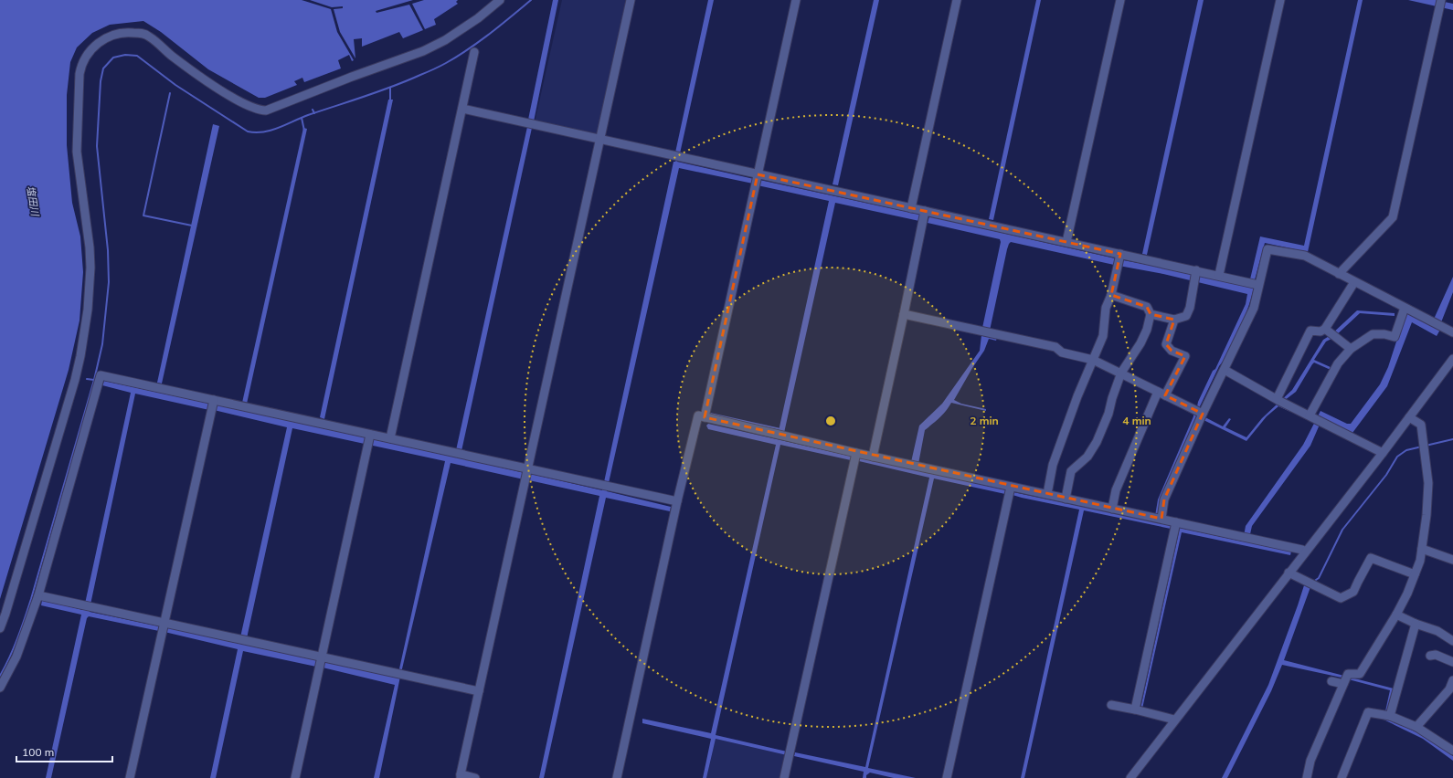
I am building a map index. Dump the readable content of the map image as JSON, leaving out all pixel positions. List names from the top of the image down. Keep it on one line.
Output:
{"water":["塩田川"],"scale_bar":"100 m","rings":["2 min","4 min"]}
